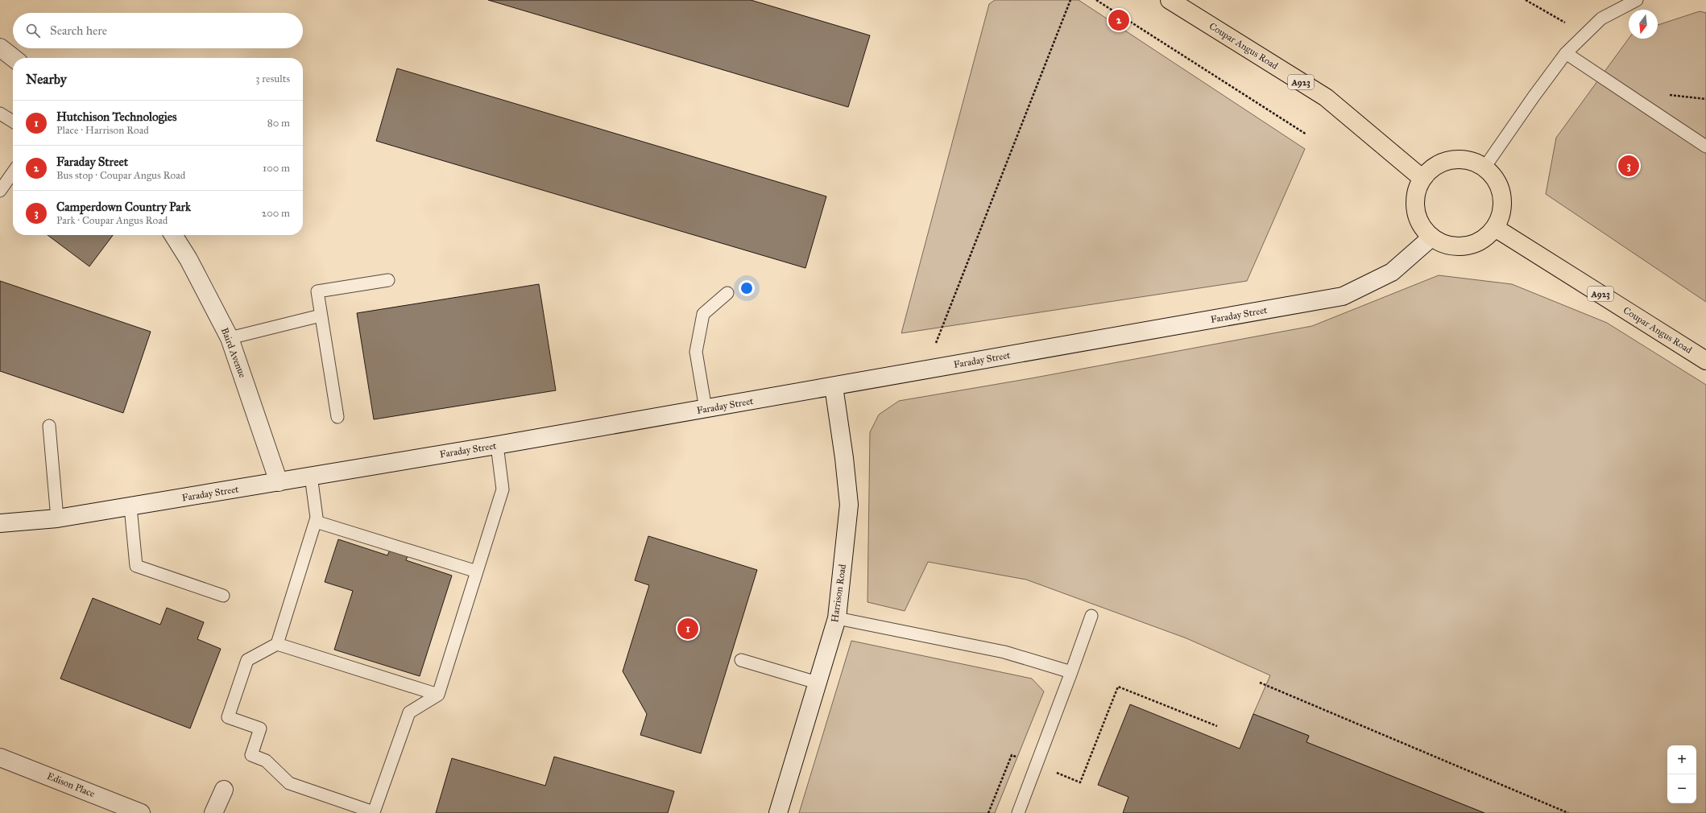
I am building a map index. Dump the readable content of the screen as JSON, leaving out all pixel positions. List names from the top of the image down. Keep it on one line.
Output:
{"streets":{"main road":["Coupar Angus Road","A923"],"street":["Faraday Street","Baird Avenue","Harrison Road","Edison Place"]},"crossings":[["Coupar Angus Road","Faraday Street"],["Faraday Street","Baird Avenue"],["Faraday Street","Harrison Road"]],"north":"bottom","page":{"pins":["2","3","1"],"search":"Search here","heading":["Nearby","3 results"],"list":[{"mark":"1","name":"Hutchison Technologies","note":"Place · Harrison Road","value":"80 m"},{"mark":"2","name":"Faraday Street","note":"Bus stop · Coupar Angus Road","value":"100 m"},{"mark":"3","name":"Camperdown Country Park","note":"Park · Coupar Angus Road","value":"200 m"}],"map_buttons":["+","−"]}}
